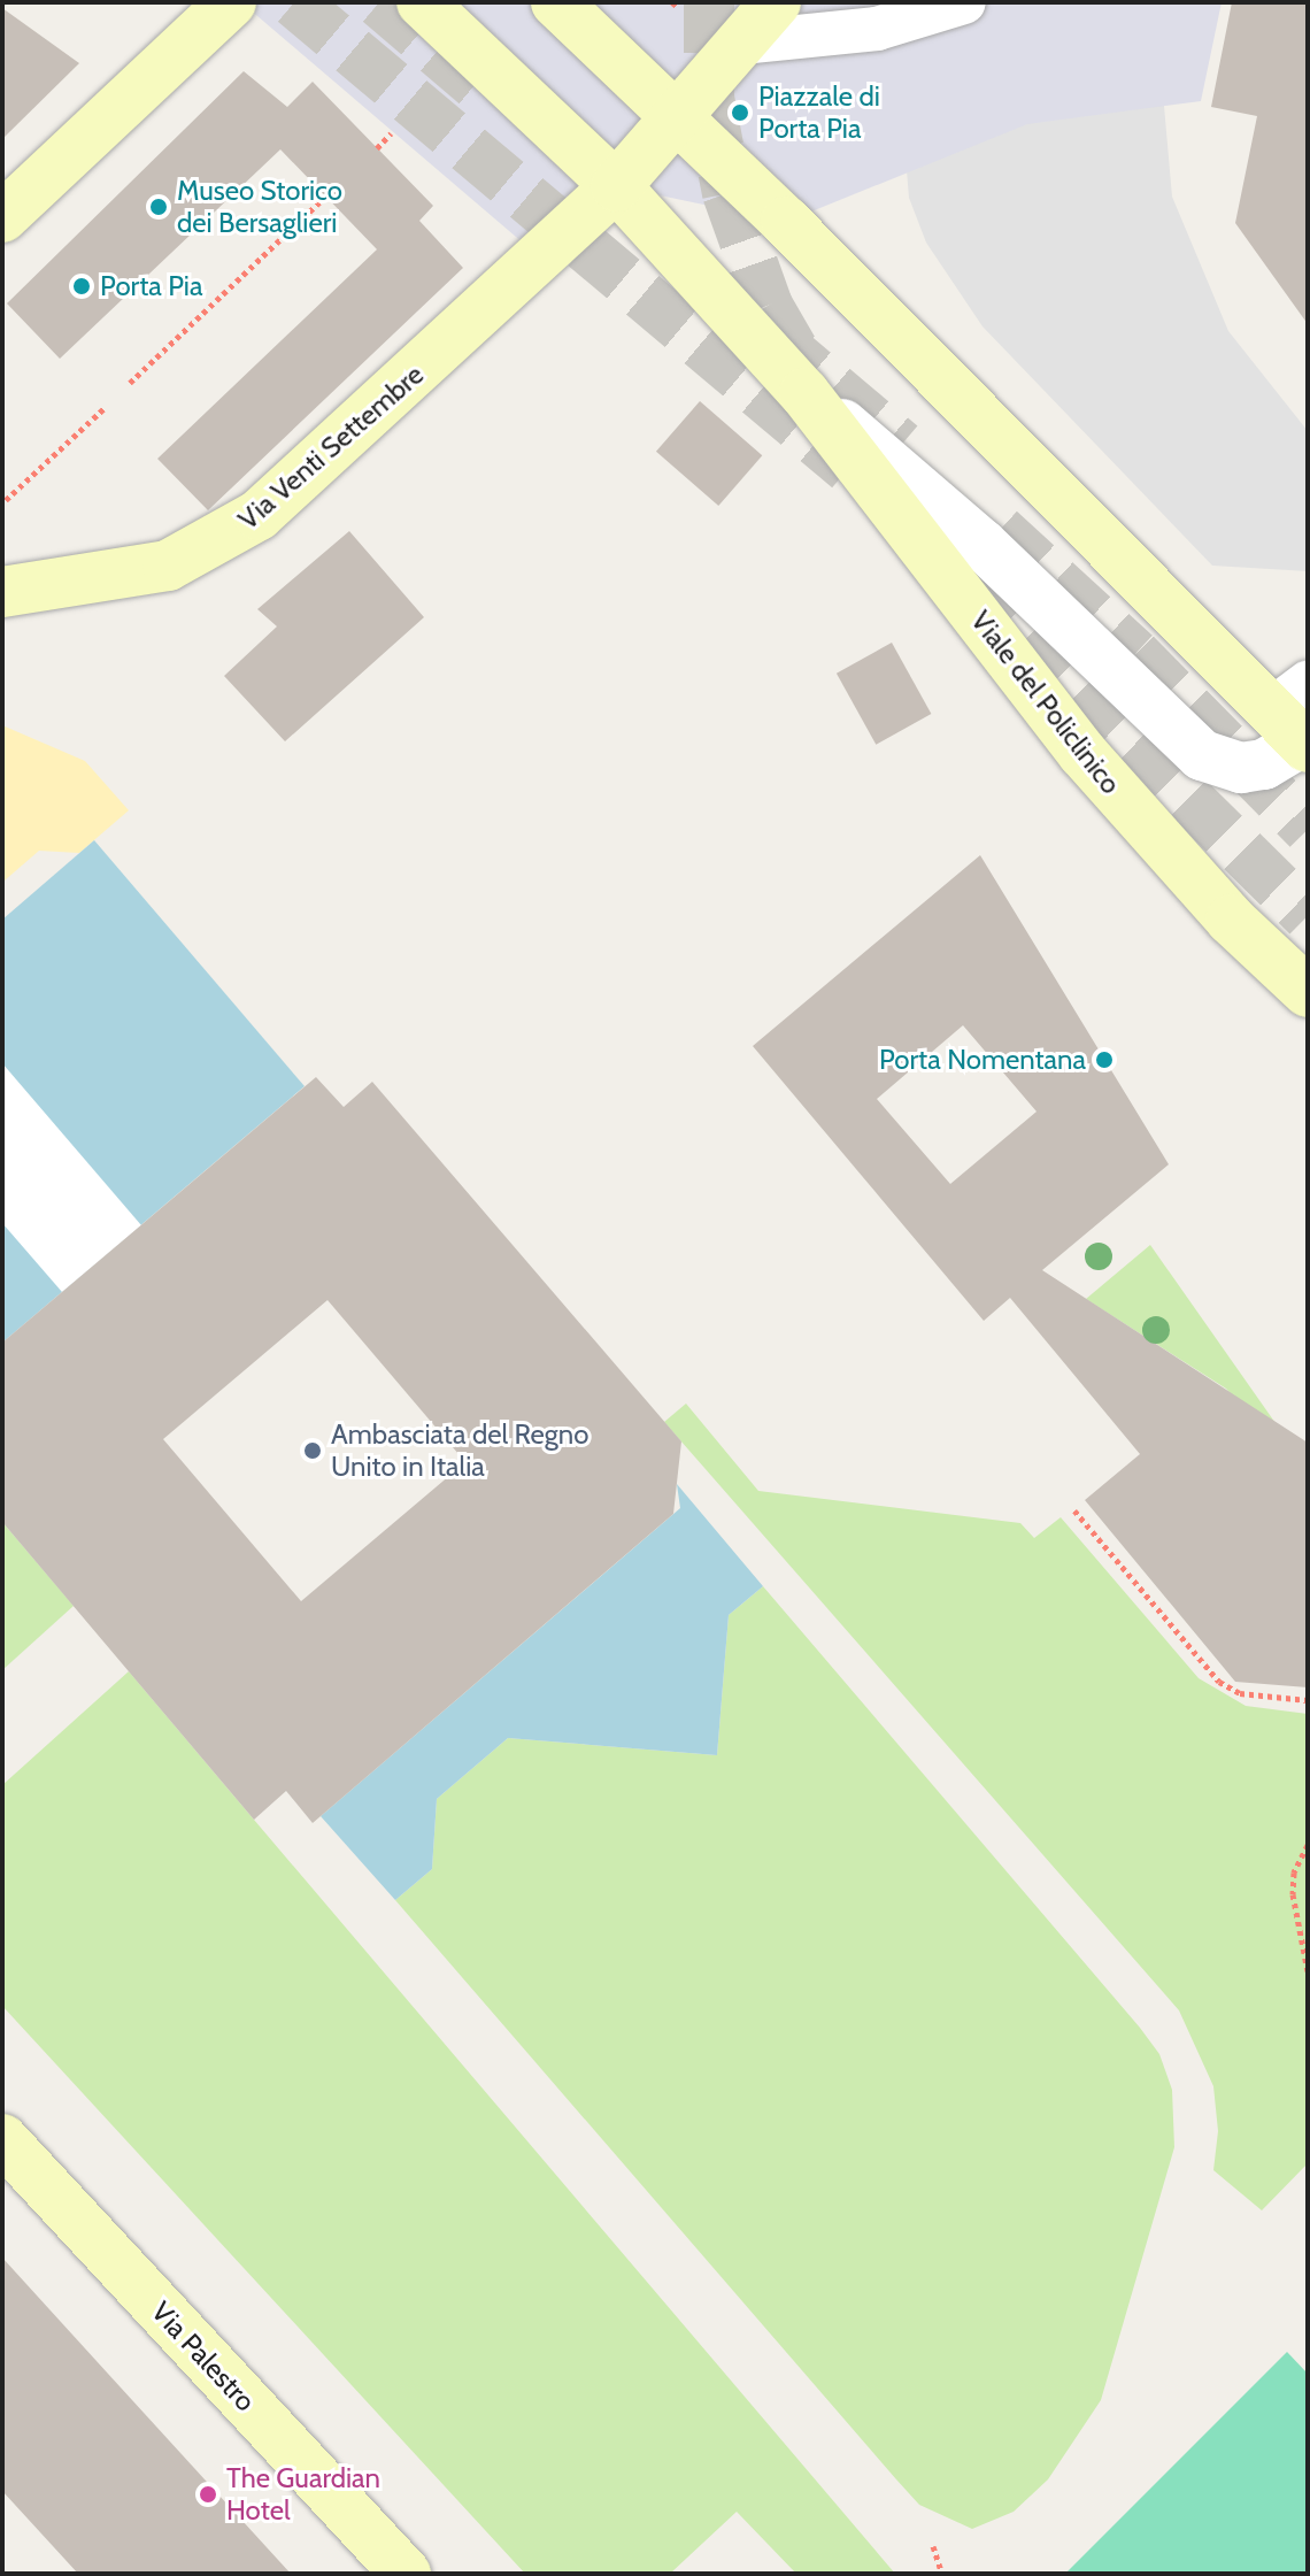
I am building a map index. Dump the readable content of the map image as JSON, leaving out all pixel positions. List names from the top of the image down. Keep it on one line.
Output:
{"streets":{"street":["Via Venti Settembre","Viale del Policlinico","Via Palestro"]},"crossings":[["Via Venti Settembre","Viale del Policlinico"]],"places":["Piazzale di Porta Pia","Museo Storico dei Bersaglieri","Porta Pia","Porta Nomentana","Ambasciata del Regno Unito in Italia","The Guardian Hotel"]}
